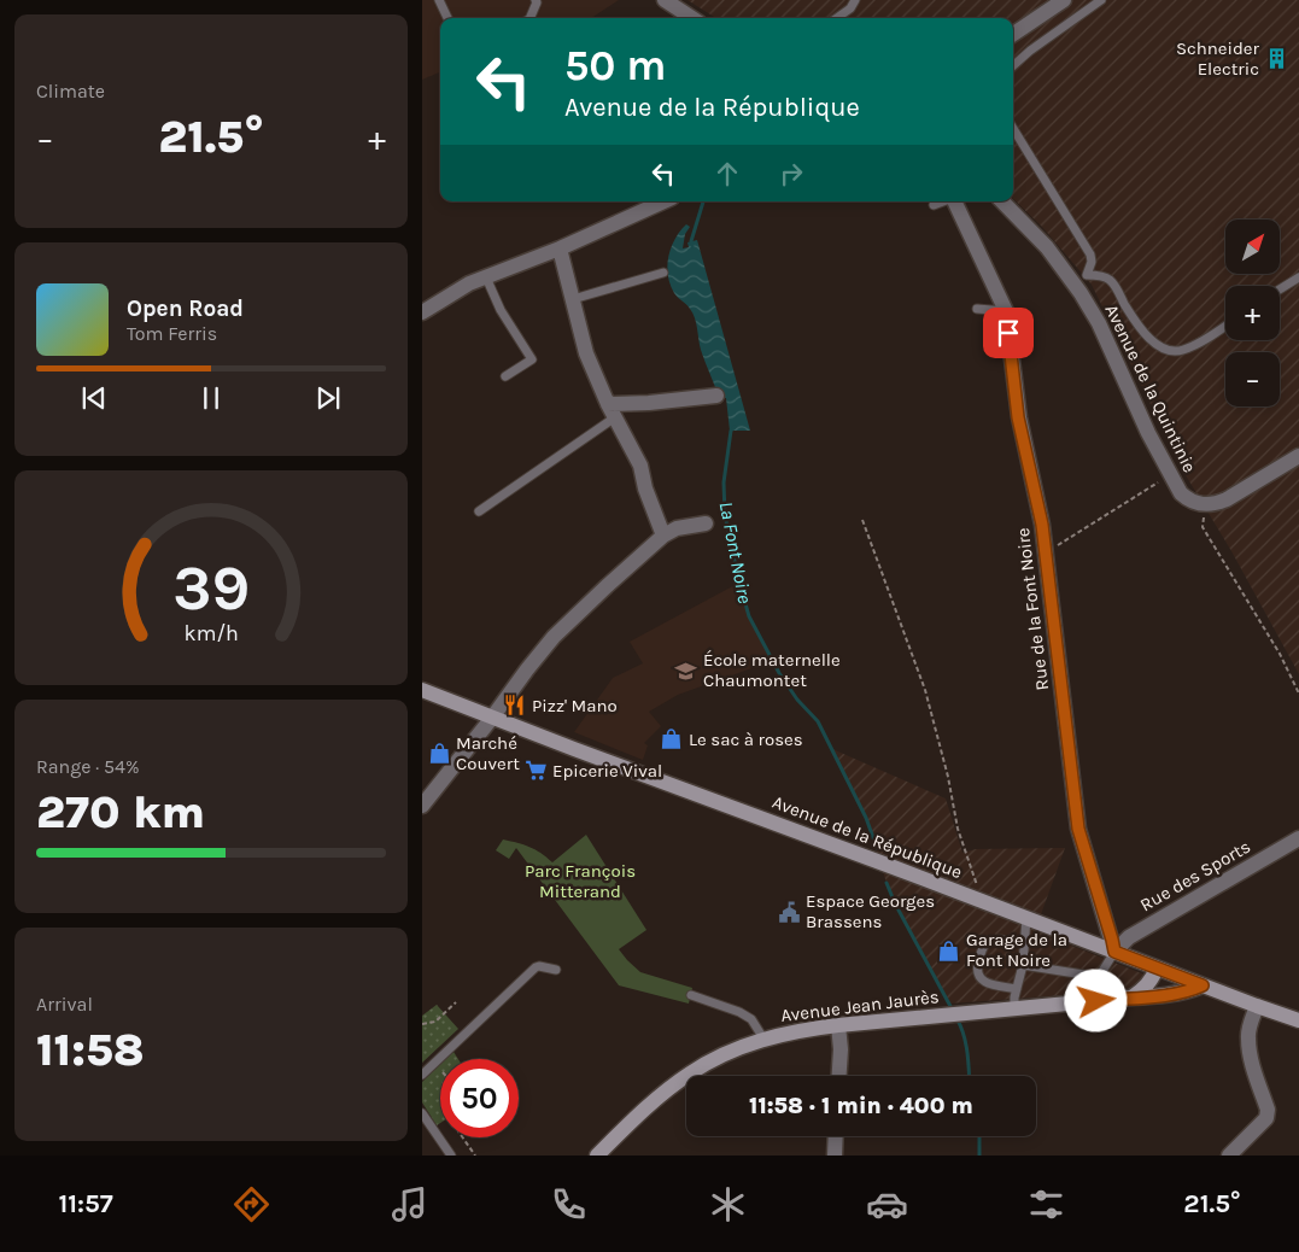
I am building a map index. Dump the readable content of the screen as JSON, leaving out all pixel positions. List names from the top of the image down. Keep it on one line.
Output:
{"streets":{"main road":["Avenue de la République","Avenue Jean Jaurès"],"street":["Avenue de la Quintinie","Rue de la Font Noire","Rue des Sports"]},"crossings":[["Rue de la Font Noire","Avenue de la République"],["Rue de la Font Noire","Rue des Sports"],["Avenue de la République","Rue des Sports"],["Avenue de la République","Avenue Jean Jaurès"]],"water":["La Font Noire"],"parks":["Parc François Mitterand"],"places":{"building":["Schneider Electric"],"school or university":["École maternelle Chaumontet"],"restaurant":["Pizz' Mano"],"shop":["Le sac à roses","Marché Couvert","Garage de la Font Noire"],"supermarket":["Epicerie Vival"],"public building":["Espace Georges Brassens"]},"north":"top right","page":{"tile":["Climate",["Range · 54%","270 km"],["Arrival","11:58"]],"turn":["50 m","Avenue de la République"],"heat":["−","21.5°","+"],"map_buttons":["+","−"],"song":["Open Road","Tom Ferris"],"limit":"50","trip":"11:58 · 1 min · 400 m","tabs":["11:57","21.5°"],"gauge":["39","km/h"]}}
